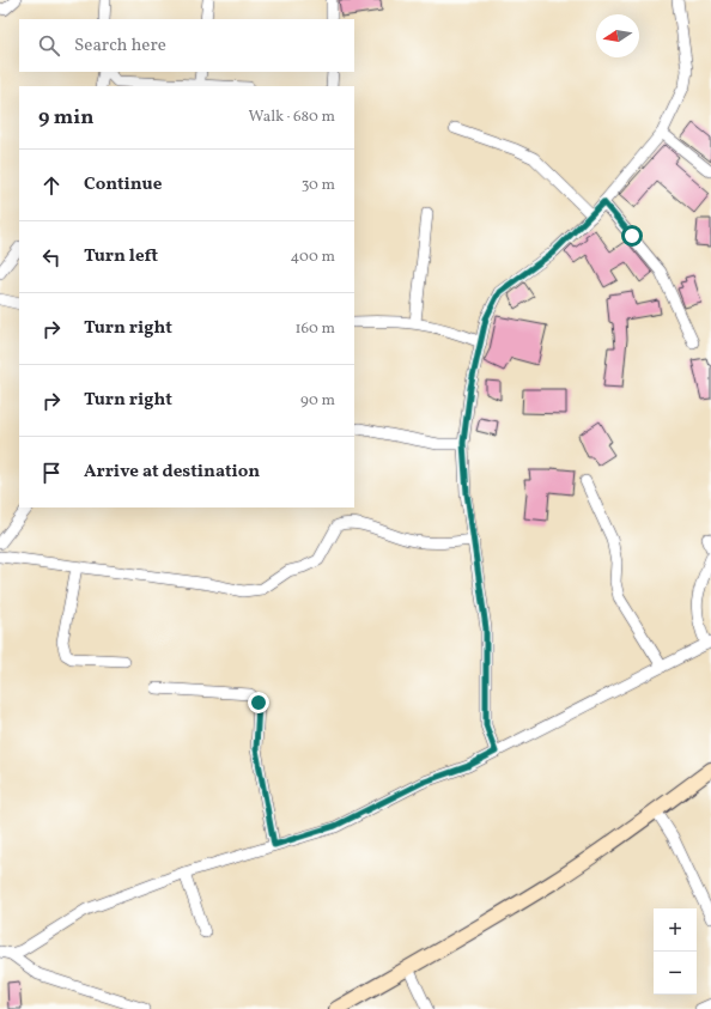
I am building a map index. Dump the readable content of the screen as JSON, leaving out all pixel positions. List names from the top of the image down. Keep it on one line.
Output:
{"north":"left","page":{"search":"Search here","heading":["9 min","Walk · 680 m"],"list":[["Continue","30 m"],["Turn left","400 m"],["Turn right","160 m"],["Turn right","90 m"],"Arrive at destination"],"map_buttons":["+","−"]}}
